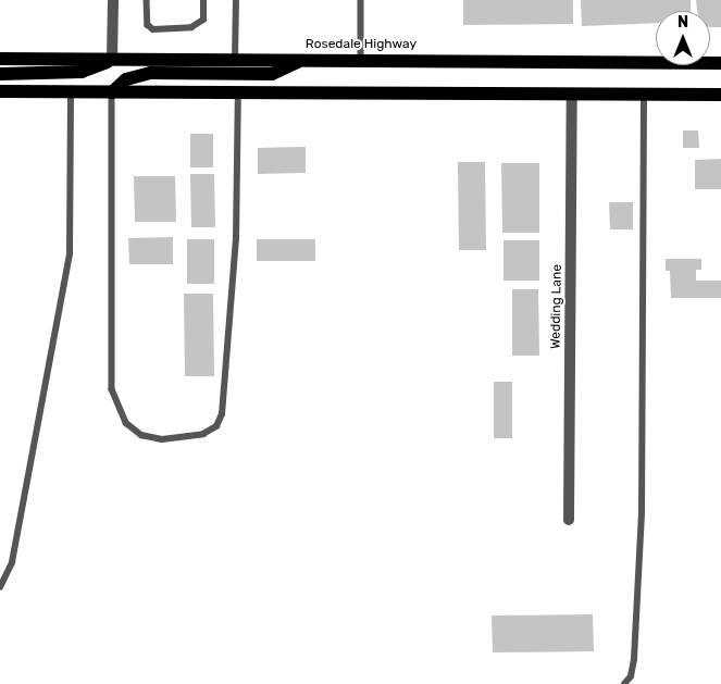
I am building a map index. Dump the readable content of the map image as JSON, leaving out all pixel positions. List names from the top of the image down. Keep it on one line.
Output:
{"streets":{"main road":["Rosedale Highway"],"street":["Wedding Lane"]},"north":"top"}
